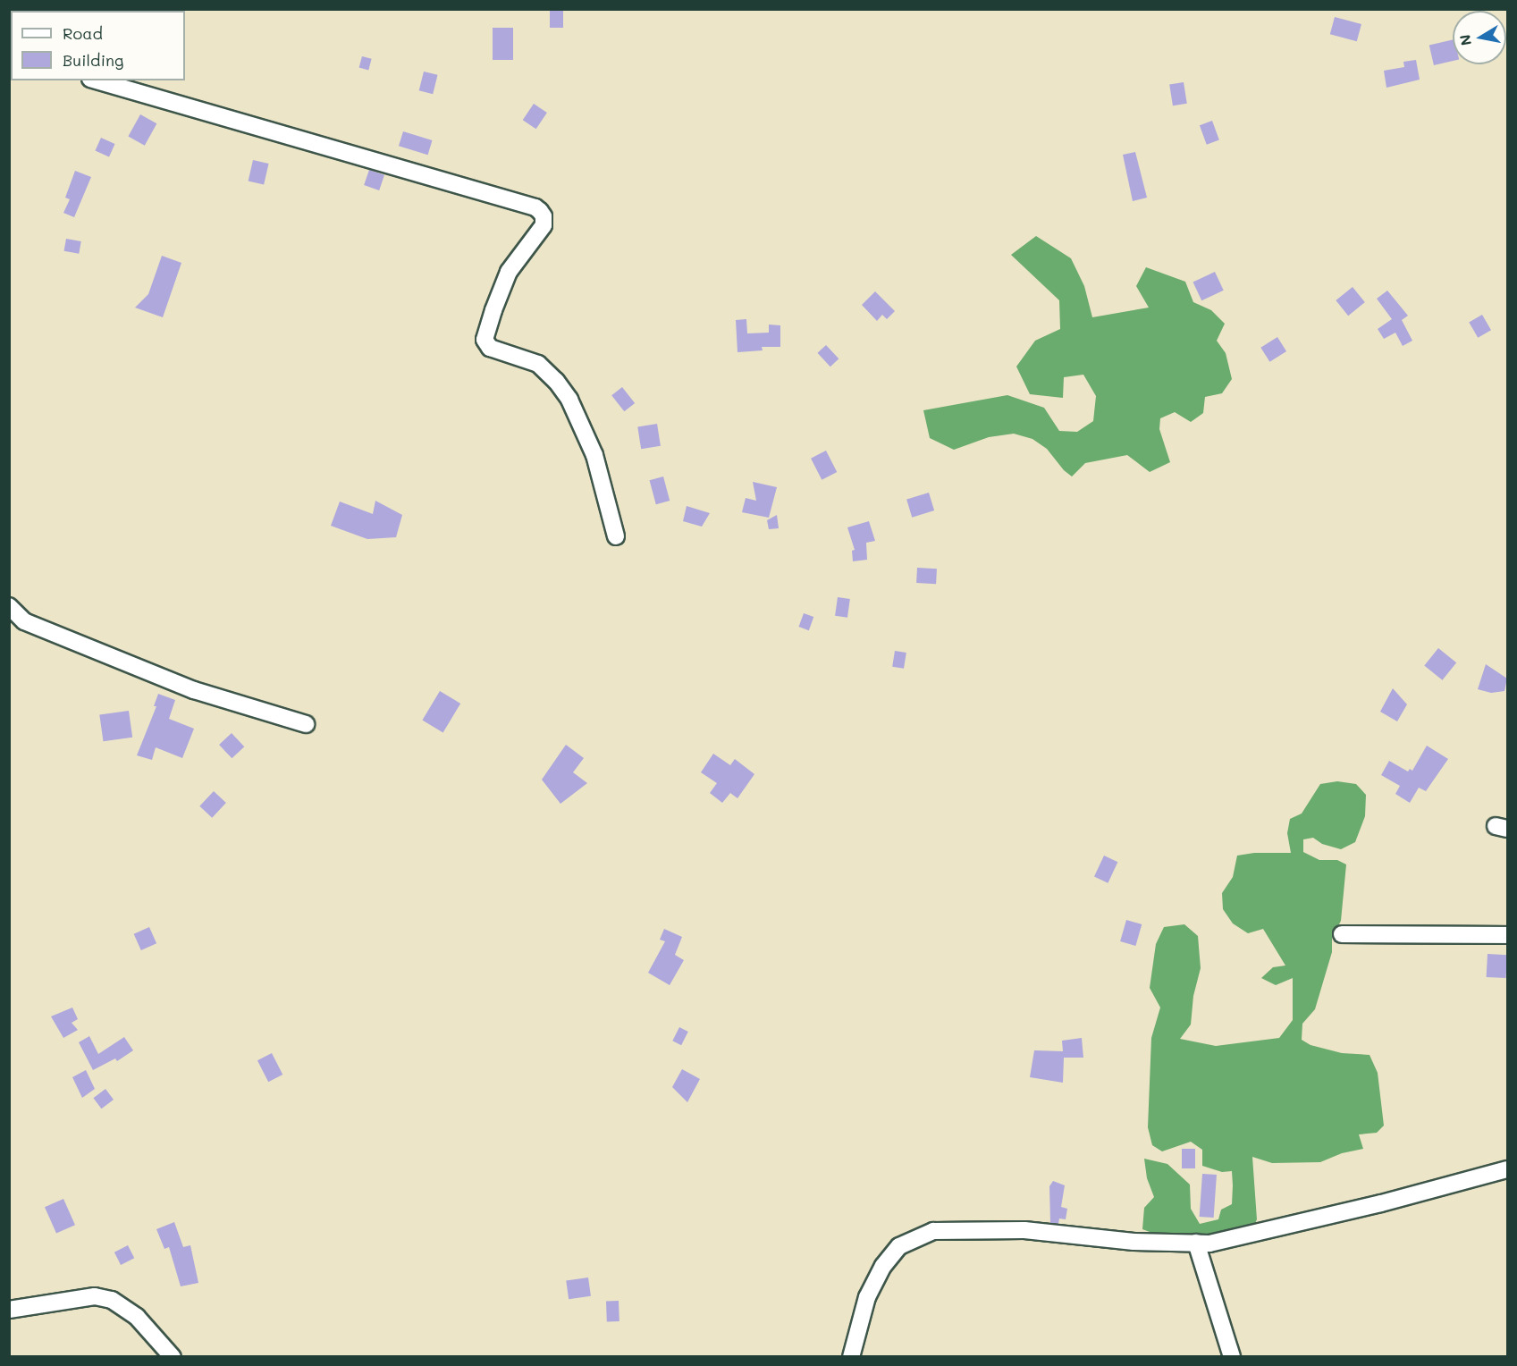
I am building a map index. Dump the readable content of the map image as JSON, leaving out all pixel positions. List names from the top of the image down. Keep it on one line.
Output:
{"legend":["Road","Building"],"north":"left"}
